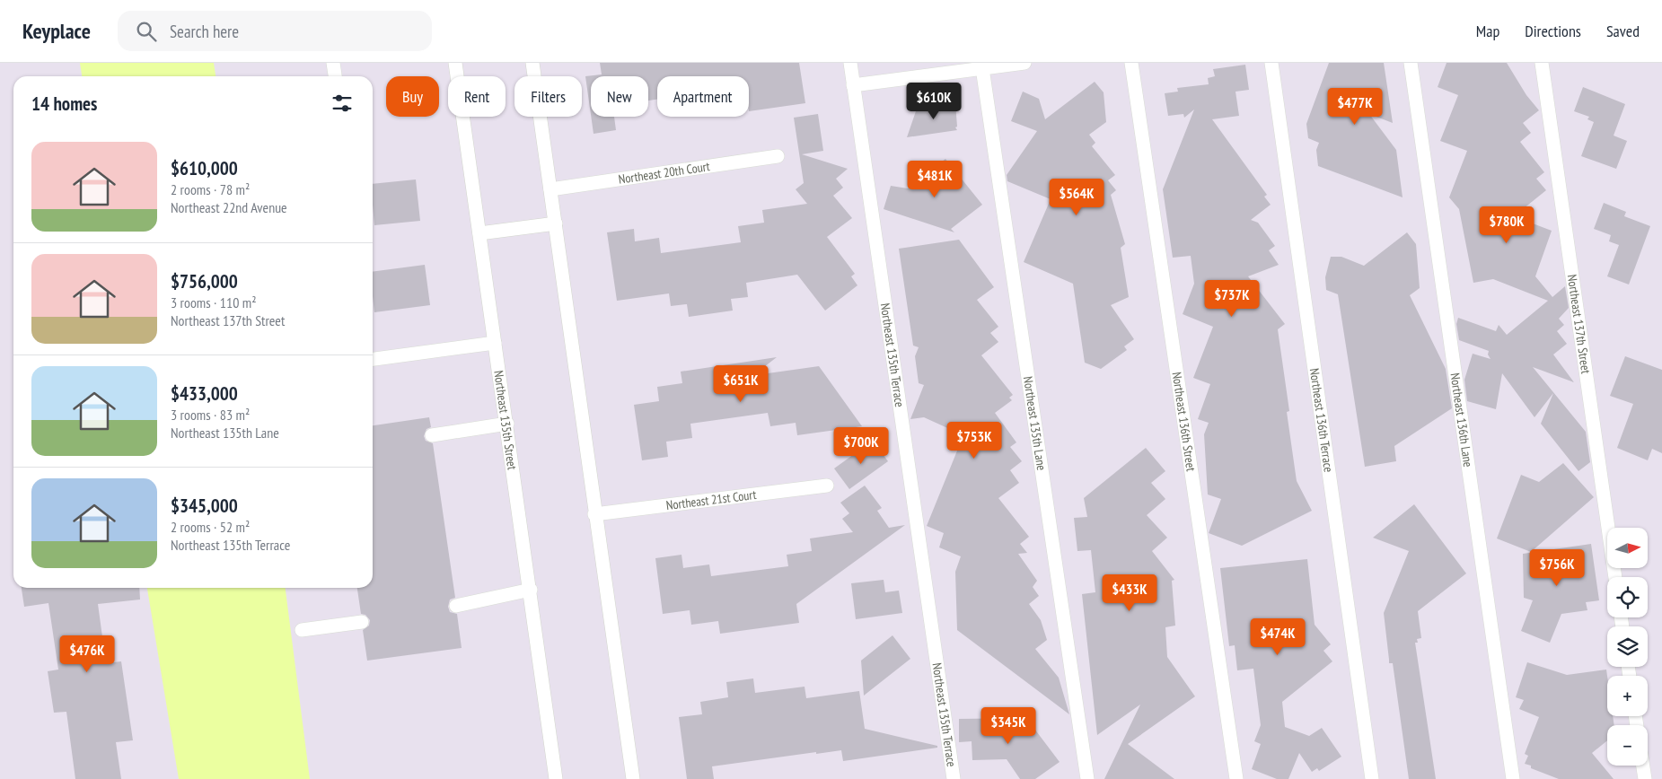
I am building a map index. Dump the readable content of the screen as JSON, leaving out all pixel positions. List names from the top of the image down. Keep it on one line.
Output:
{"streets":{"street":["Northeast 20th Court","Northeast 137th Street","Northeast 135th Terrace","Northeast 135th Street","Northeast 136th Street","Northeast 136th Terrace","Northeast 136th Lane","Northeast 135th Lane","Northeast 21st Court"]},"north":"right","page":{"header":"Keyplace","search":"Search here","nav":["Map","Directions","Saved"],"chip":["Buy","Rent","Filters","New","Apartment"],"heading":"14 homes","price":["$610K","$477K","$481K","$564K","$780K","$737K","$651K","$753K","$700K","$756K","$433K","$474K","$476K","$345K"],"list":[{"name":"$610,000","note":"2 rooms · 78 m² · Northeast 22nd Avenue"},{"name":"$756,000","note":"3 rooms · 110 m² · Northeast 137th Street"},{"name":"$433,000","note":"3 rooms · 83 m² · Northeast 135th Lane"},{"name":"$345,000","note":"2 rooms · 52 m² · Northeast 135th Terrace"}],"map_buttons":["+","−"]}}
